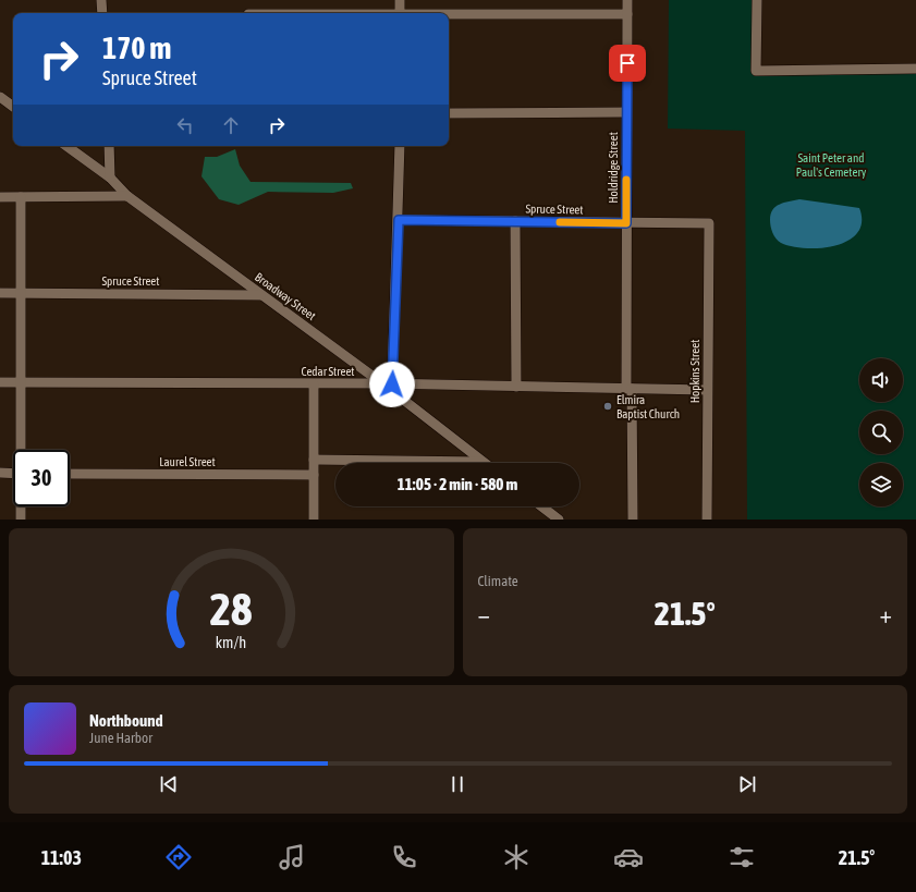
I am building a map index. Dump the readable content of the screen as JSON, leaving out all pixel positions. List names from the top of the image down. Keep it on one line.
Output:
{"streets":{"street":["Holdridge Street","Spruce Street","Broadway Street","Cedar Street","Hopkins Street","Laurel Street"]},"crossings":[["Holdridge Street","Spruce Street"],["Holdridge Street","Cedar Street"],["Spruce Street","Broadway Street"],["Spruce Street","Hopkins Street"],["Broadway Street","Cedar Street"],["Cedar Street","Hopkins Street"]],"parks":["Saint Peter and Paul's Cemetery"],"places":["Elmira Baptist Church"],"page":{"turn":["170 m","Spruce Street"],"limit":"30","trip":"11:05 · 2 min · 580 m","tile":"Climate","heat":["−","21.5°","+"],"song":["Northbound","June Harbor"],"tabs":["11:03","21.5°"],"gauge":["28","km/h"]}}
